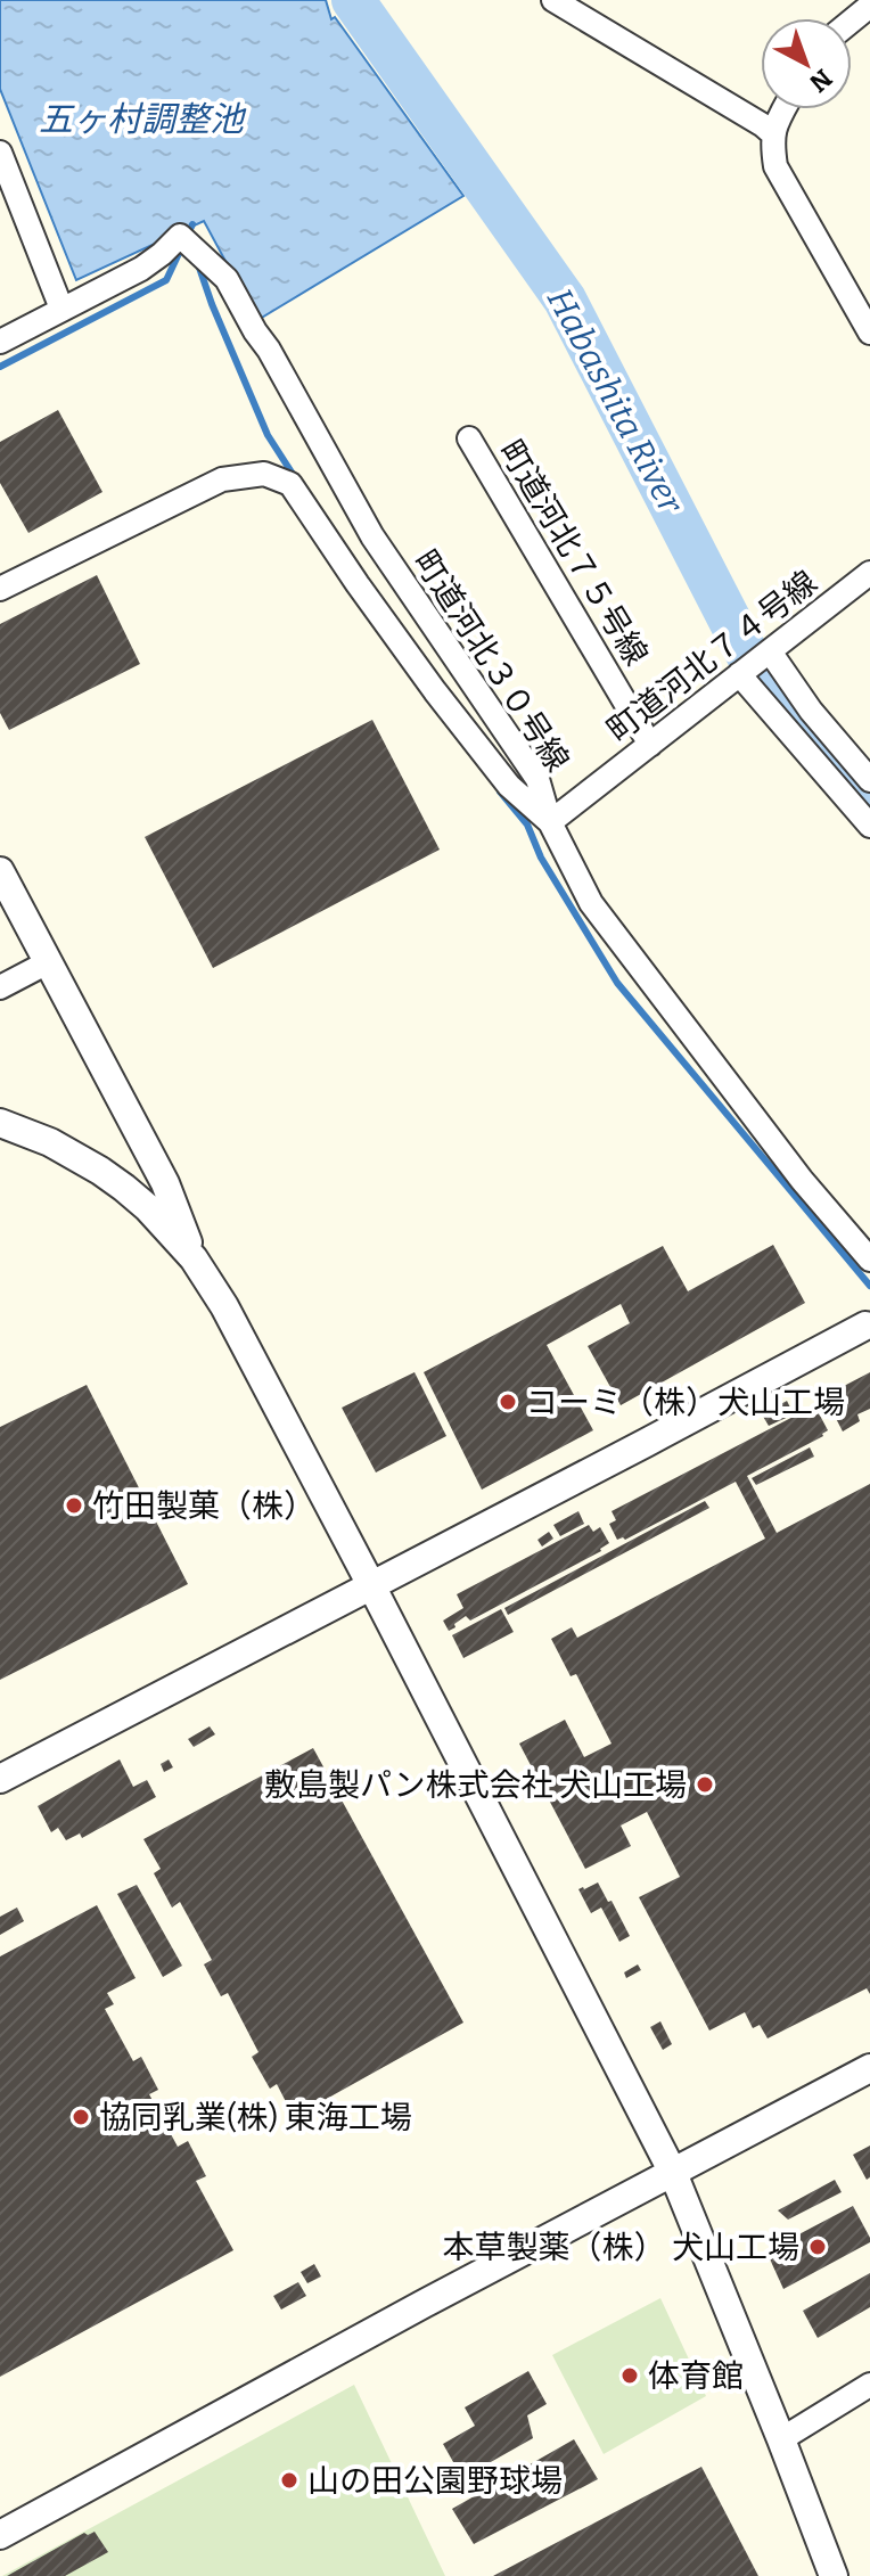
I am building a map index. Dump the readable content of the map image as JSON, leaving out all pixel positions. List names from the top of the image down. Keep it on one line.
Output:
{"streets":{"street":["町道河北７５号線","町道河北７４号線","町道河北３０号線"]},"crossings":[["町道河北７５号線","町道河北７４号線"],["町道河北７４号線","町道河北３０号線"]],"water":["五ヶ村調整池","Habashita River"],"places":["コーミ（株）犬山工場","竹田製菓（株）","敷島製パン株式会社 犬山工場","協同乳業(株) 東海工場","本草製薬（株） 犬山工場","体育館","山の田公園野球場"],"north":"bottom right"}
